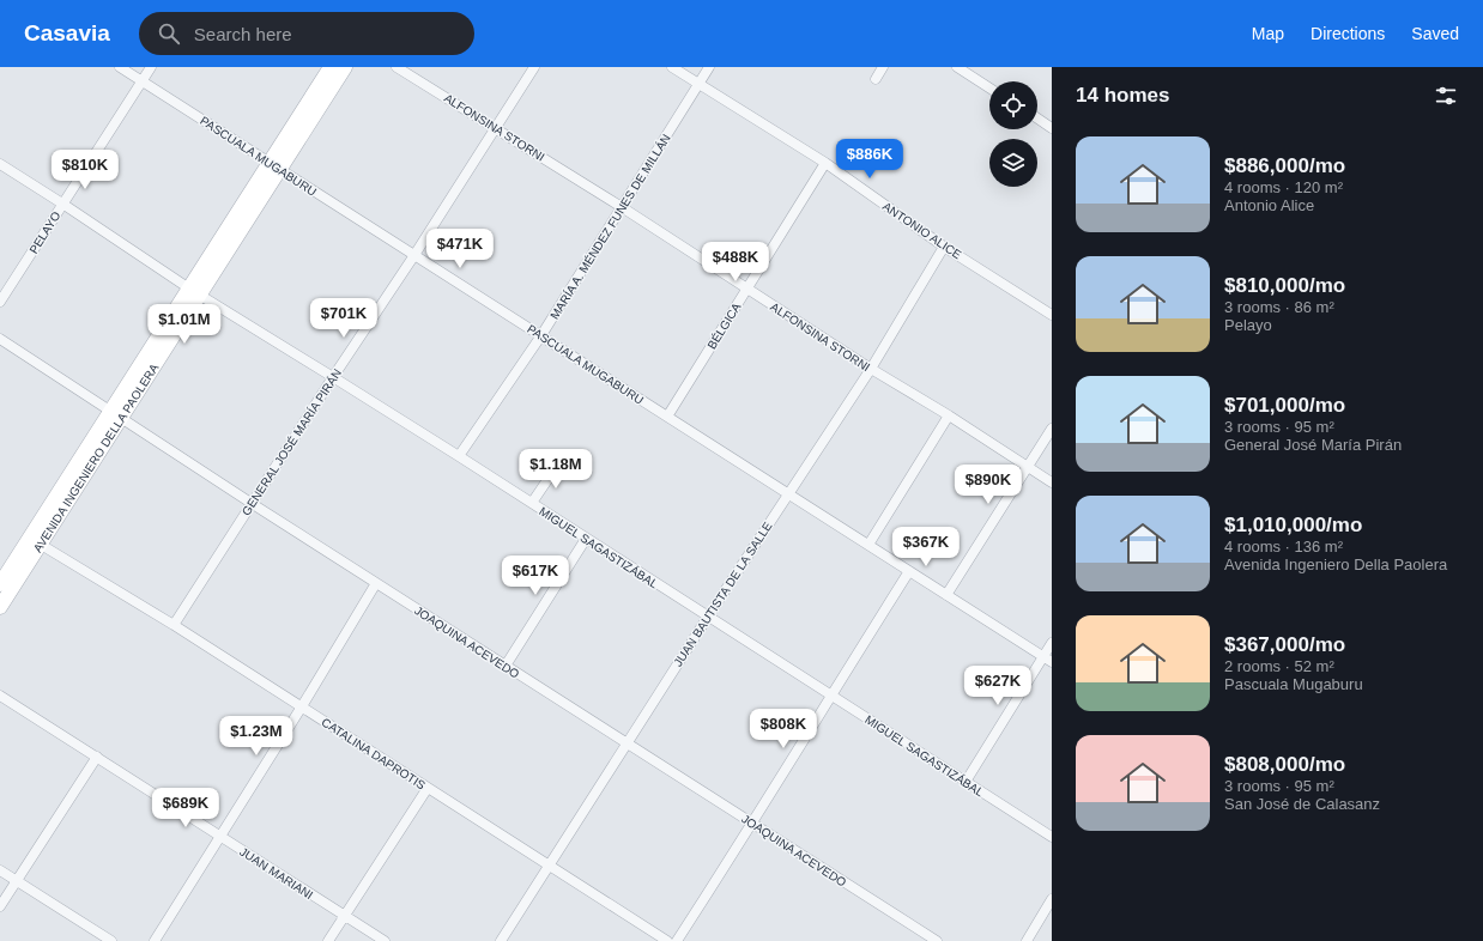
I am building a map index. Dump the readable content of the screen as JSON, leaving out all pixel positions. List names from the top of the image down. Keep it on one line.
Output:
{"streets":{"main road":["AVENIDA INGENIERO DELLA PAOLERA"],"street":["ALFONSINA STORNI","PASCUALA MUGABURU","MARÍA A. MÉNDEZ FUNES DE MILLÁN","ANTONIO ALICE","PELAYO","BÉLGICA","GENERAL JOSÉ MARÍA PIRÁN","MIGUEL SAGASTIZÁBAL","JUAN BAUTISTA DE LA SALLE","JOAQUINA ACEVEDO","CATALINA DAPROTIS","JUAN MARIANI"]},"crossings":[["ALFONSINA STORNI","MARÍA A. MÉNDEZ FUNES DE MILLÁN"],["ALFONSINA STORNI","BÉLGICA"],["ALFONSINA STORNI","GENERAL JOSÉ MARÍA PIRÁN"],["ALFONSINA STORNI","JUAN BAUTISTA DE LA SALLE"],["PASCUALA MUGABURU","MARÍA A. MÉNDEZ FUNES DE MILLÁN"],["PASCUALA MUGABURU","PELAYO"],["PASCUALA MUGABURU","BÉLGICA"],["PASCUALA MUGABURU","GENERAL JOSÉ MARÍA PIRÁN"],["PASCUALA MUGABURU","AVENIDA INGENIERO DELLA PAOLERA"],["PASCUALA MUGABURU","JUAN BAUTISTA DE LA SALLE"],["MARÍA A. MÉNDEZ FUNES DE MILLÁN","ANTONIO ALICE"],["MARÍA A. MÉNDEZ FUNES DE MILLÁN","MIGUEL SAGASTIZÁBAL"],["ANTONIO ALICE","BÉLGICA"],["ANTONIO ALICE","JUAN BAUTISTA DE LA SALLE"],["PELAYO","MIGUEL SAGASTIZÁBAL"],["GENERAL JOSÉ MARÍA PIRÁN","MIGUEL SAGASTIZÁBAL"],["GENERAL JOSÉ MARÍA PIRÁN","JOAQUINA ACEVEDO"],["GENERAL JOSÉ MARÍA PIRÁN","CATALINA DAPROTIS"],["AVENIDA INGENIERO DELLA PAOLERA","MIGUEL SAGASTIZÁBAL"],["AVENIDA INGENIERO DELLA PAOLERA","JOAQUINA ACEVEDO"],["AVENIDA INGENIERO DELLA PAOLERA","CATALINA DAPROTIS"],["MIGUEL SAGASTIZÁBAL","JUAN BAUTISTA DE LA SALLE"],["JUAN BAUTISTA DE LA SALLE","JOAQUINA ACEVEDO"],["JUAN BAUTISTA DE LA SALLE","CATALINA DAPROTIS"]],"page":{"header":"Casavia","search":"Search here","nav":["Map","Directions","Saved"],"heading":"14 homes","list":[{"name":"$886,000/mo","note":"4 rooms · 120 m² · Antonio Alice"},{"name":"$810,000/mo","note":"3 rooms · 86 m² · Pelayo"},{"name":"$701,000/mo","note":"3 rooms · 95 m² · General José María Pirán"},{"name":"$1,010,000/mo","note":"4 rooms · 136 m² · Avenida Ingeniero Della Paolera"},{"name":"$367,000/mo","note":"2 rooms · 52 m² · Pascuala Mugaburu"},{"name":"$808,000/mo","note":"3 rooms · 95 m² · San José de Calasanz"}],"price":["$886K","$810K","$471K","$488K","$701K","$1.01M","$1.18M","$890K","$367K","$617K","$627K","$808K","$1.23M","$689K"]}}
